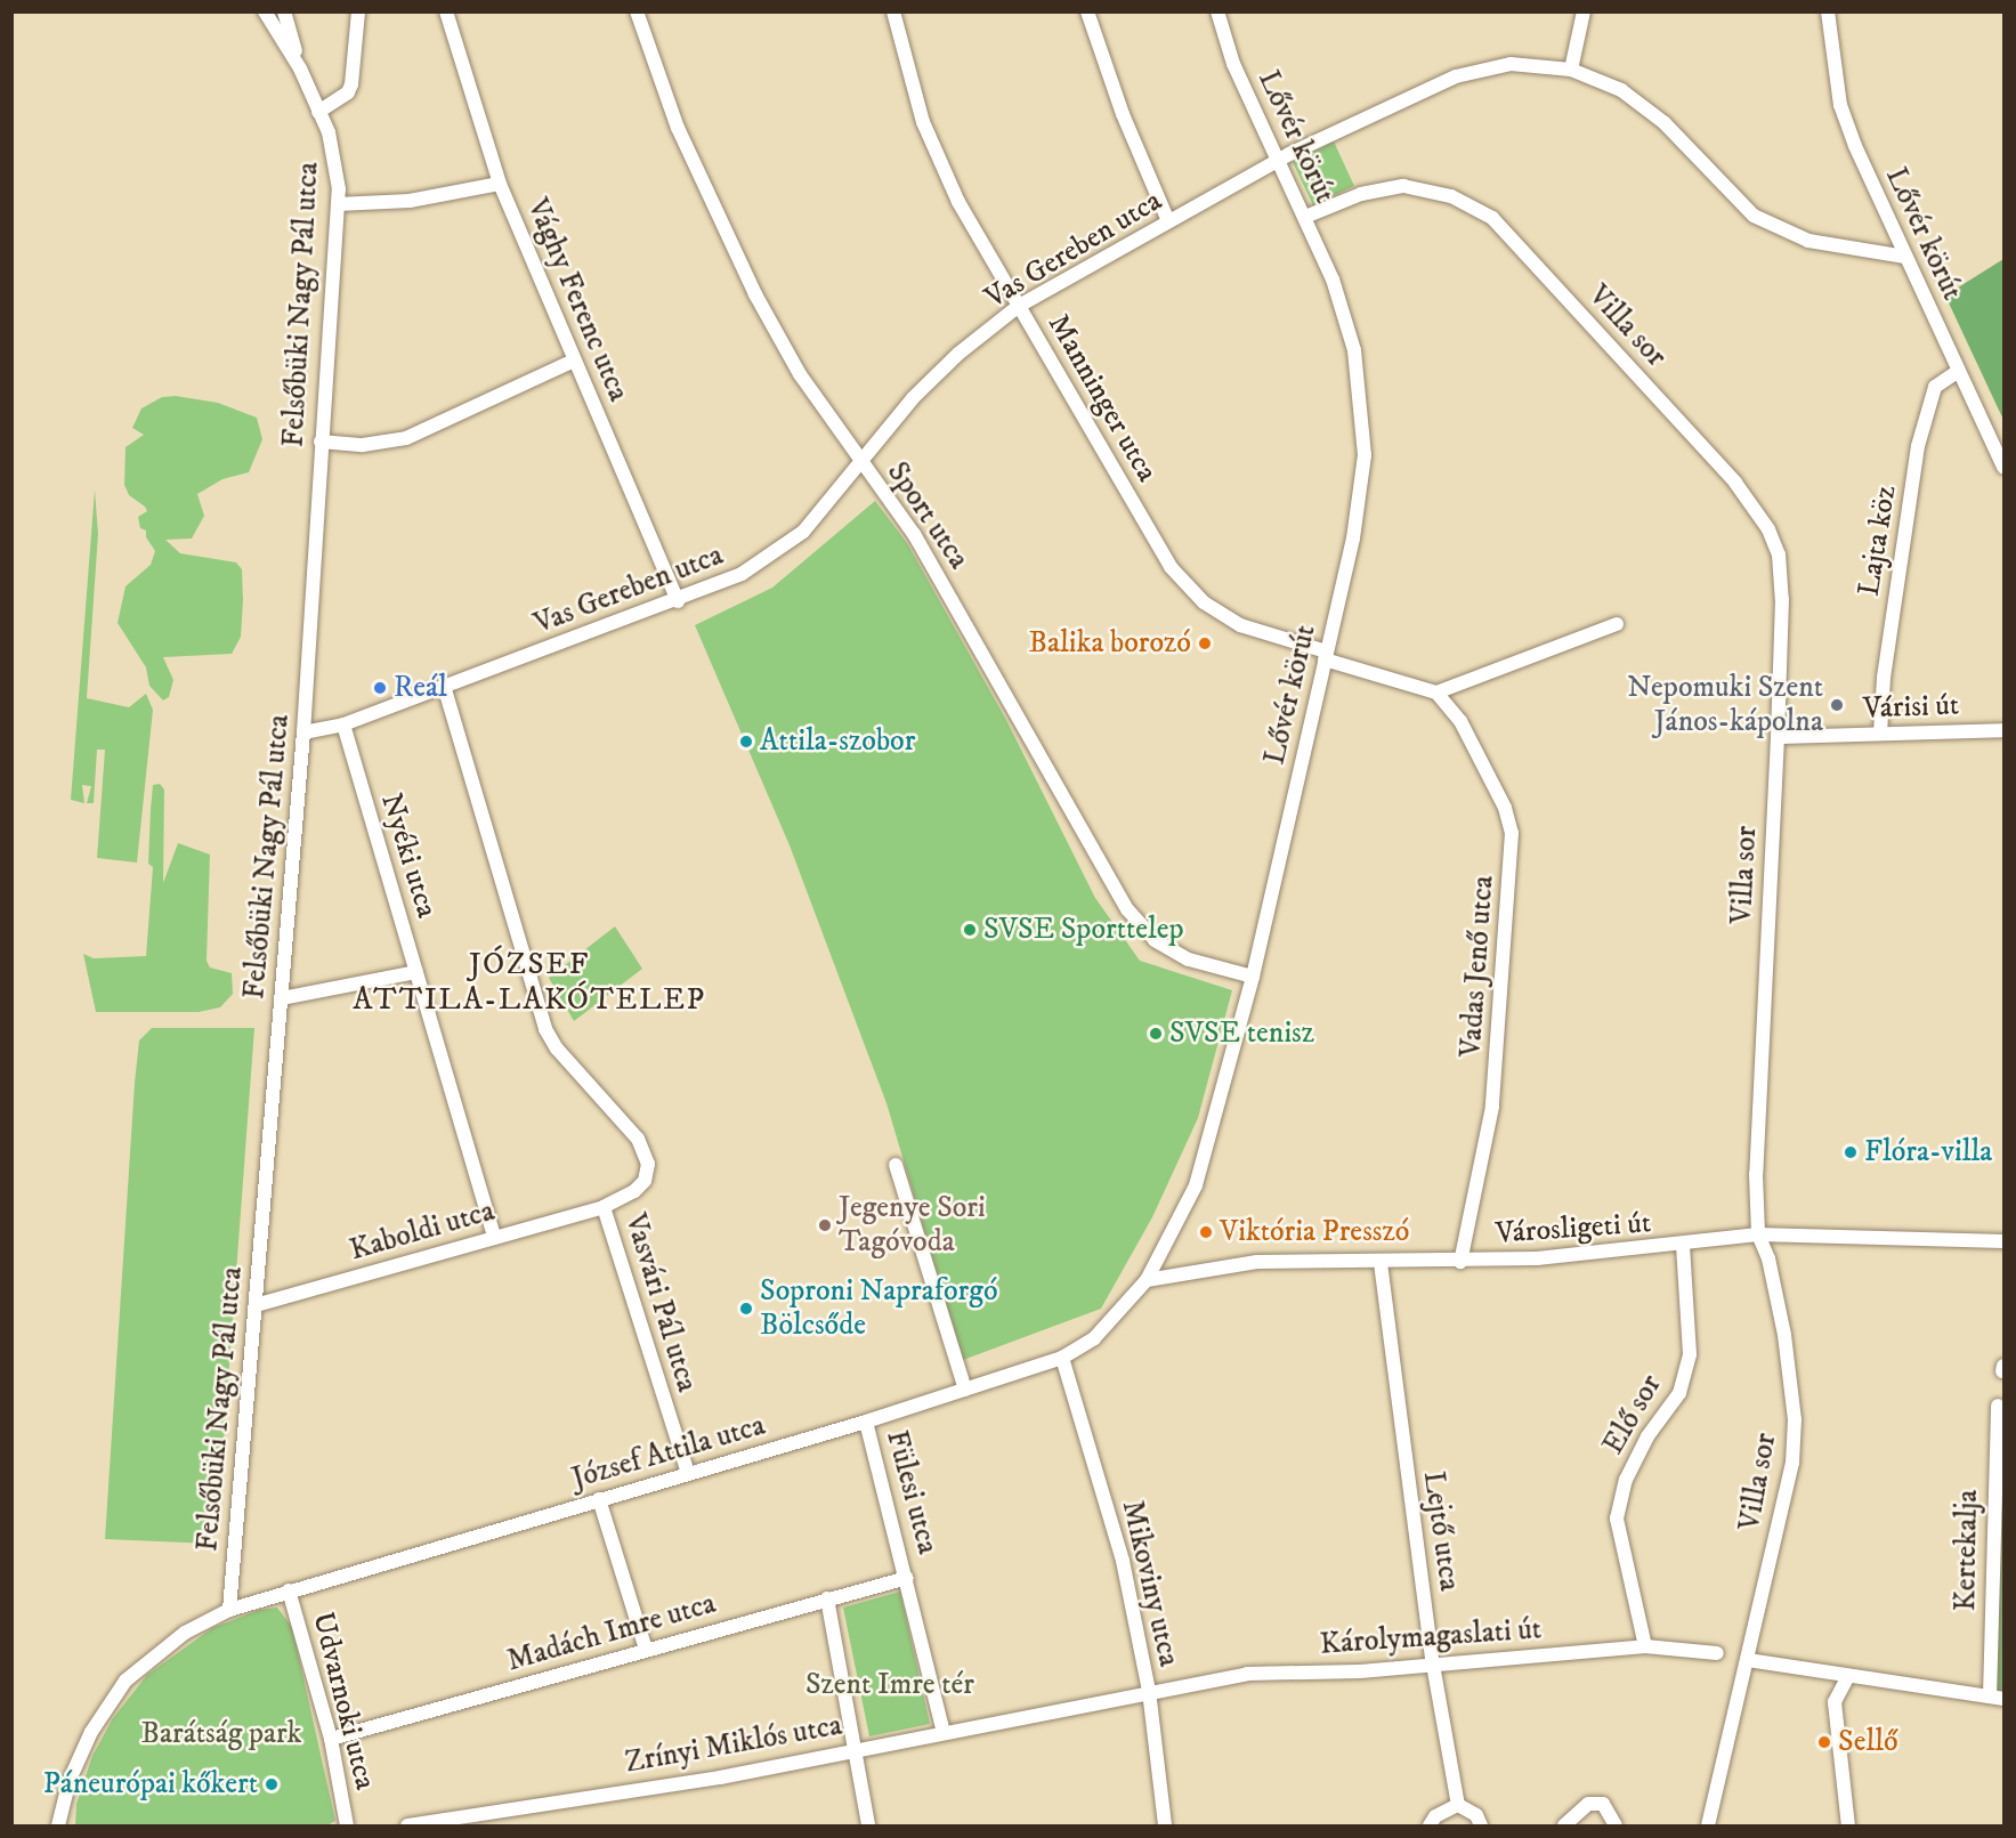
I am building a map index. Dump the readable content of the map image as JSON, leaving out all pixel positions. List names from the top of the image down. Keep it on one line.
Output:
{"streets":{"street":["Lővér körút","Vas Gereben utca","Vághy Ferenc utca","Felsőbüki Nagy Pál utca","Villa sor","Manninger utca","Sport utca","Lajta köz","Várisi út","Nyéki utca","Vadas Jenő utca","Városligeti út","Kaboldi utca","Vasvári Pál utca","Elő sor","József Attila utca","Fülesi utca","Lejtő utca","Kertekalja","Mikoviny utca","Madách Imre utca","Károlymagaslati út","Udvarnoki utca","Zrínyi Miklós utca"]},"crossings":[["Lővér körút","Vas Gereben utca"],["Lővér körút","Villa sor"],["Lővér körút","Manninger utca"],["Lővér körút","Sport utca"],["Lővér körút","Lajta köz"],["Lővér körút","Városligeti út"],["Lővér körút","József Attila utca"],["Lővér körút","Mikoviny utca"],["Vas Gereben utca","Vághy Ferenc utca"],["Vas Gereben utca","Felsőbüki Nagy Pál utca"],["Vas Gereben utca","Manninger utca"],["Vas Gereben utca","Sport utca"],["Vas Gereben utca","Nyéki utca"],["Vas Gereben utca","Vasvári Pál utca"],["Felsőbüki Nagy Pál utca","Kaboldi utca"],["Felsőbüki Nagy Pál utca","József Attila utca"],["Villa sor","Várisi út"],["Villa sor","Városligeti út"],["Lajta köz","Várisi út"],["Nyéki utca","Kaboldi utca"],["Vadas Jenő utca","Városligeti út"],["Városligeti út","Elő sor"],["Városligeti út","Lejtő utca"],["Kaboldi utca","Vasvári Pál utca"],["Vasvári Pál utca","József Attila utca"],["Elő sor","Károlymagaslati út"],["József Attila utca","Fülesi utca"],["József Attila utca","Mikoviny utca"],["József Attila utca","Udvarnoki utca"],["Fülesi utca","Madách Imre utca"],["Lejtő utca","Károlymagaslati út"],["Mikoviny utca","Károlymagaslati út"],["Mikoviny utca","Zrínyi Miklós utca"],["Madách Imre utca","Udvarnoki utca"],["Károlymagaslati út","Zrínyi Miklós utca"]],"districts":["JÓZSEF ATTILA-LAKÓTELEP"],"parks":["Szent Imre tér","Barátság park"],"places":["Balika borozó","Reál","Nepomuki Szent János-kápolna","Attila-szobor","SVSE Sporttelep","SVSE tenisz","Flóra-villa","Jegenye Sori Tagóvoda","Viktória Presszó","Soproni Napraforgó Bölcsőde","Sellő","Páneurópai kőkert"]}
